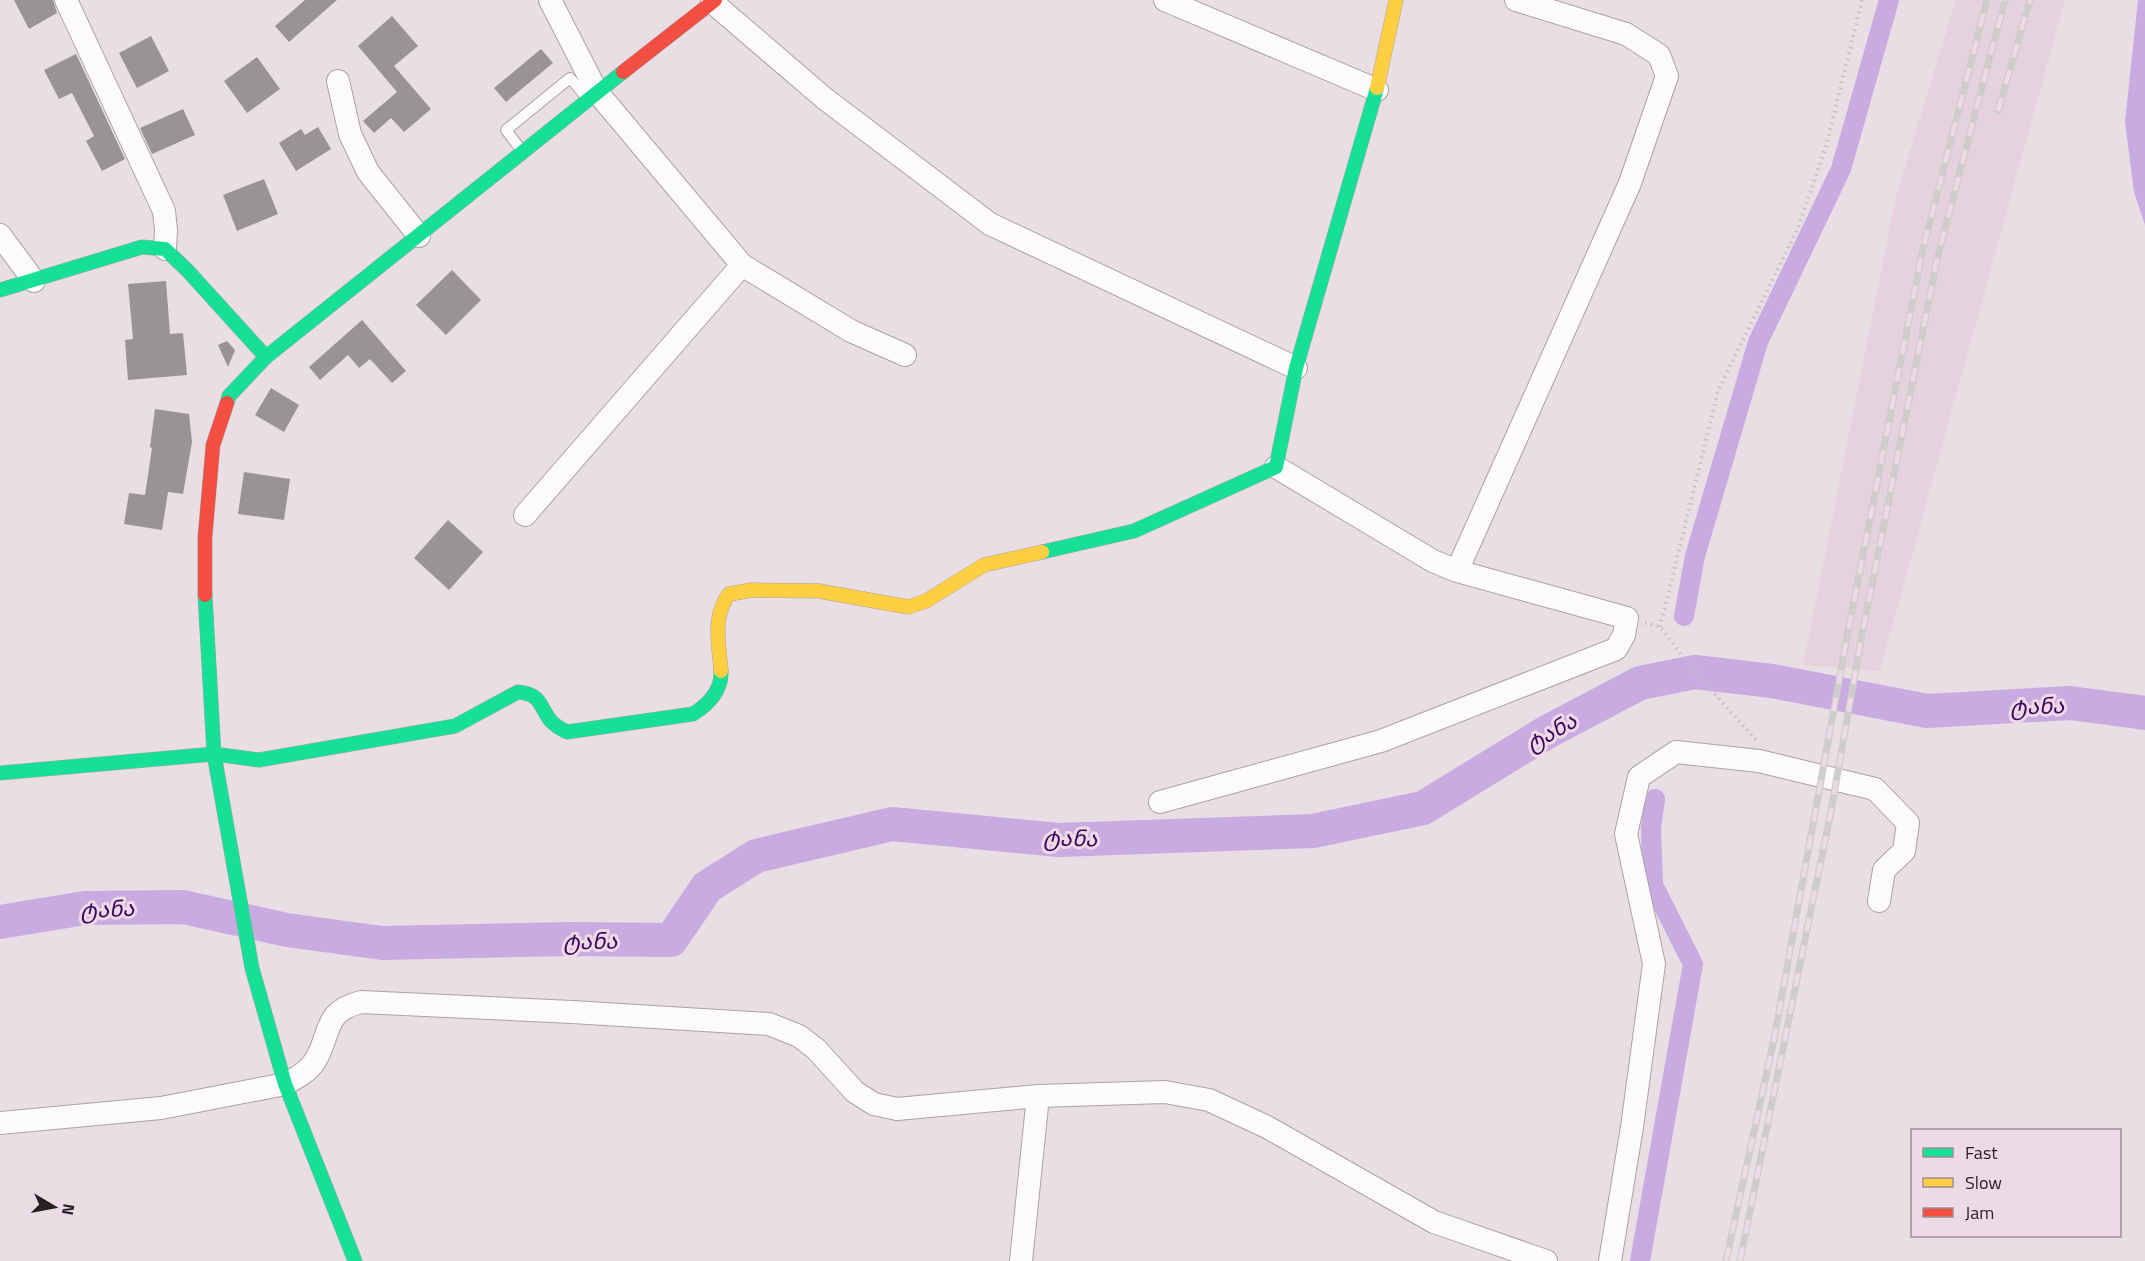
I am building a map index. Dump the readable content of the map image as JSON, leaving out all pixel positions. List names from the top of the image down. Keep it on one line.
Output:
{"water":["ტანა"],"legend":["Fast","Slow","Jam"],"north":"right"}
